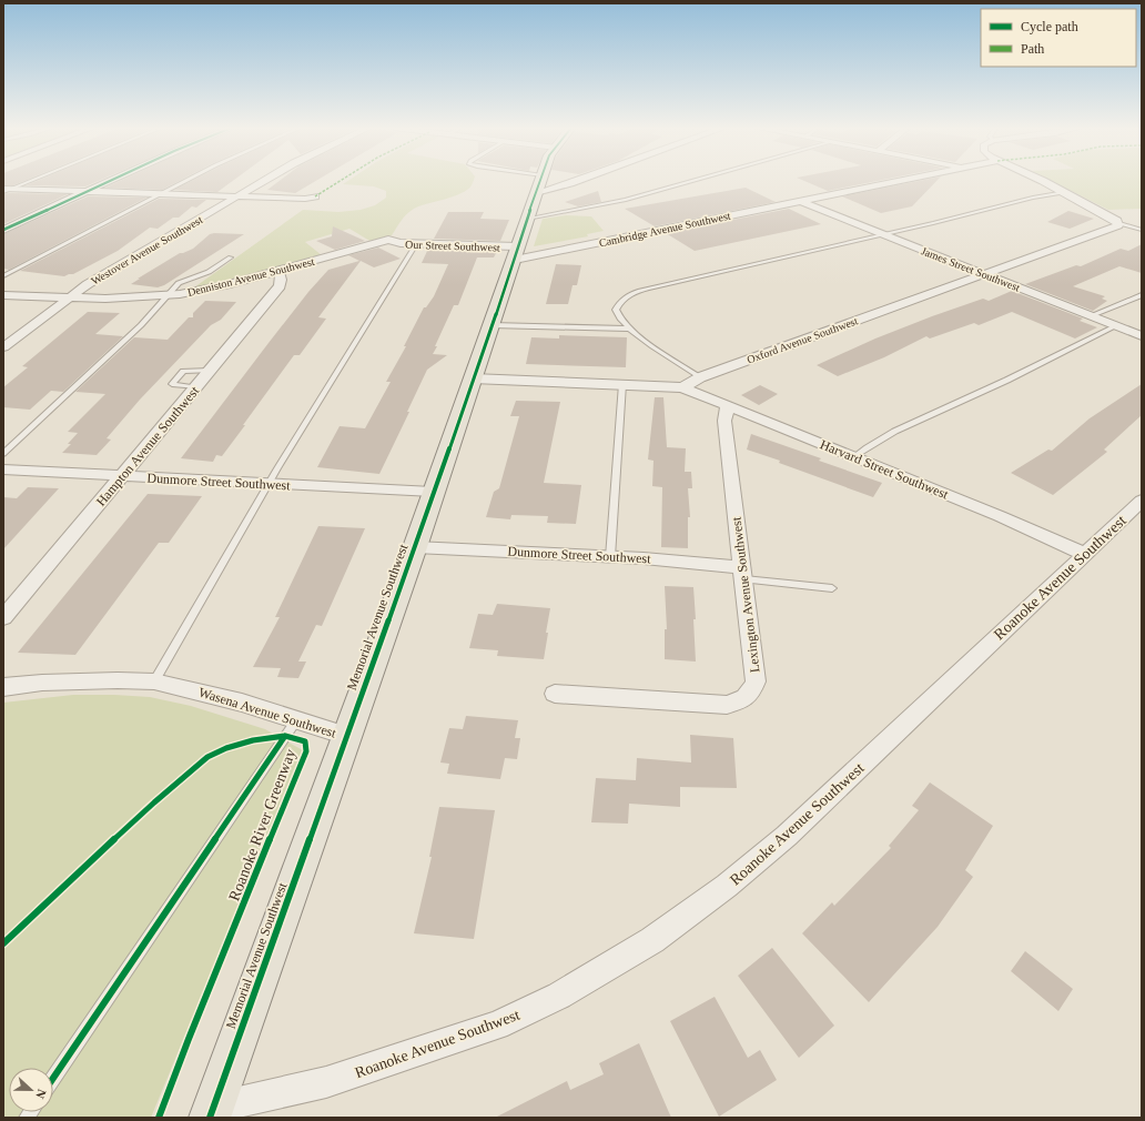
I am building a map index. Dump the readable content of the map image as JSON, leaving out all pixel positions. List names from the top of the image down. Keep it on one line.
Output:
{"streets":{"main road":["Memorial Avenue Southwest"],"street":["Cambridge Avenue Southwest","Our Street Southwest","Westover Avenue Southwest","James Street Southwest","Denniston Avenue Southwest","Oxford Avenue Southwest","Hampton Avenue Southwest","Harvard Street Southwest","Dunmore Street Southwest","Roanoke Avenue Southwest","Lexington Avenue Southwest","Wasena Avenue Southwest"],"cycle path":["Roanoke River Greenway"]},"crossings":[["Cambridge Avenue Southwest","Our Street Southwest"],["Cambridge Avenue Southwest","James Street Southwest"],["Cambridge Avenue Southwest","Memorial Avenue Southwest"],["Our Street Southwest","Denniston Avenue Southwest"],["Our Street Southwest","Memorial Avenue Southwest"],["Westover Avenue Southwest","Denniston Avenue Southwest"],["James Street Southwest","Oxford Avenue Southwest"],["Denniston Avenue Southwest","Hampton Avenue Southwest"],["Oxford Avenue Southwest","Harvard Street Southwest"],["Hampton Avenue Southwest","Dunmore Street Southwest"],["Harvard Street Southwest","Roanoke Avenue Southwest"],["Harvard Street Southwest","Lexington Avenue Southwest"],["Dunmore Street Southwest","Lexington Avenue Southwest"],["Dunmore Street Southwest","Memorial Avenue Southwest"],["Roanoke Avenue Southwest","Memorial Avenue Southwest"],["Memorial Avenue Southwest","Wasena Avenue Southwest"]],"legend":["Cycle path","Path"],"north":"right"}
